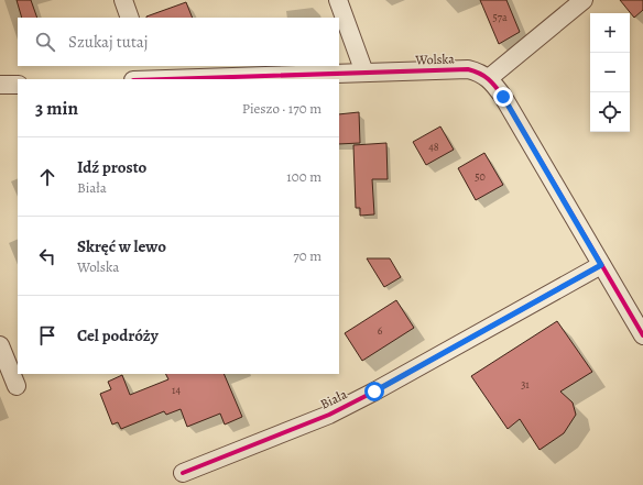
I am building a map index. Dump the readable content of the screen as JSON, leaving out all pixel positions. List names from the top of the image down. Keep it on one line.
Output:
{"streets":{"street":["Wolska","Biała"]},"crossings":[["Wolska","Biała"]],"house_numbers":["57a","48","50","6","31","14"],"page":{"map_buttons":["+","−"],"search":"Szukaj tutaj","heading":["3 min","Pieszo · 170 m"],"list":[["Idź prosto","Biała","100 m"],["Skręć w lewo","Wolska","70 m"],"Cel podróży"]}}
